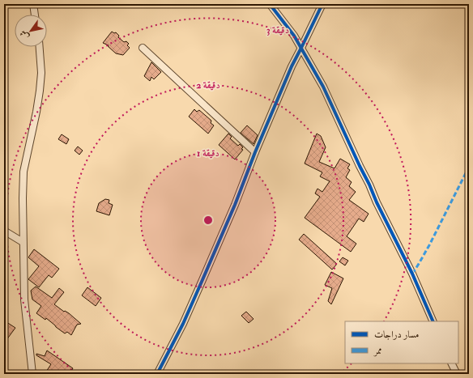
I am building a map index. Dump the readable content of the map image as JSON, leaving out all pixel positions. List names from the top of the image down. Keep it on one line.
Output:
{"legend":["مسار دراجات","ممر"],"north":"bottom left","rings":["3 دقيقة","2 دقيقة","1 دقيقة"]}
